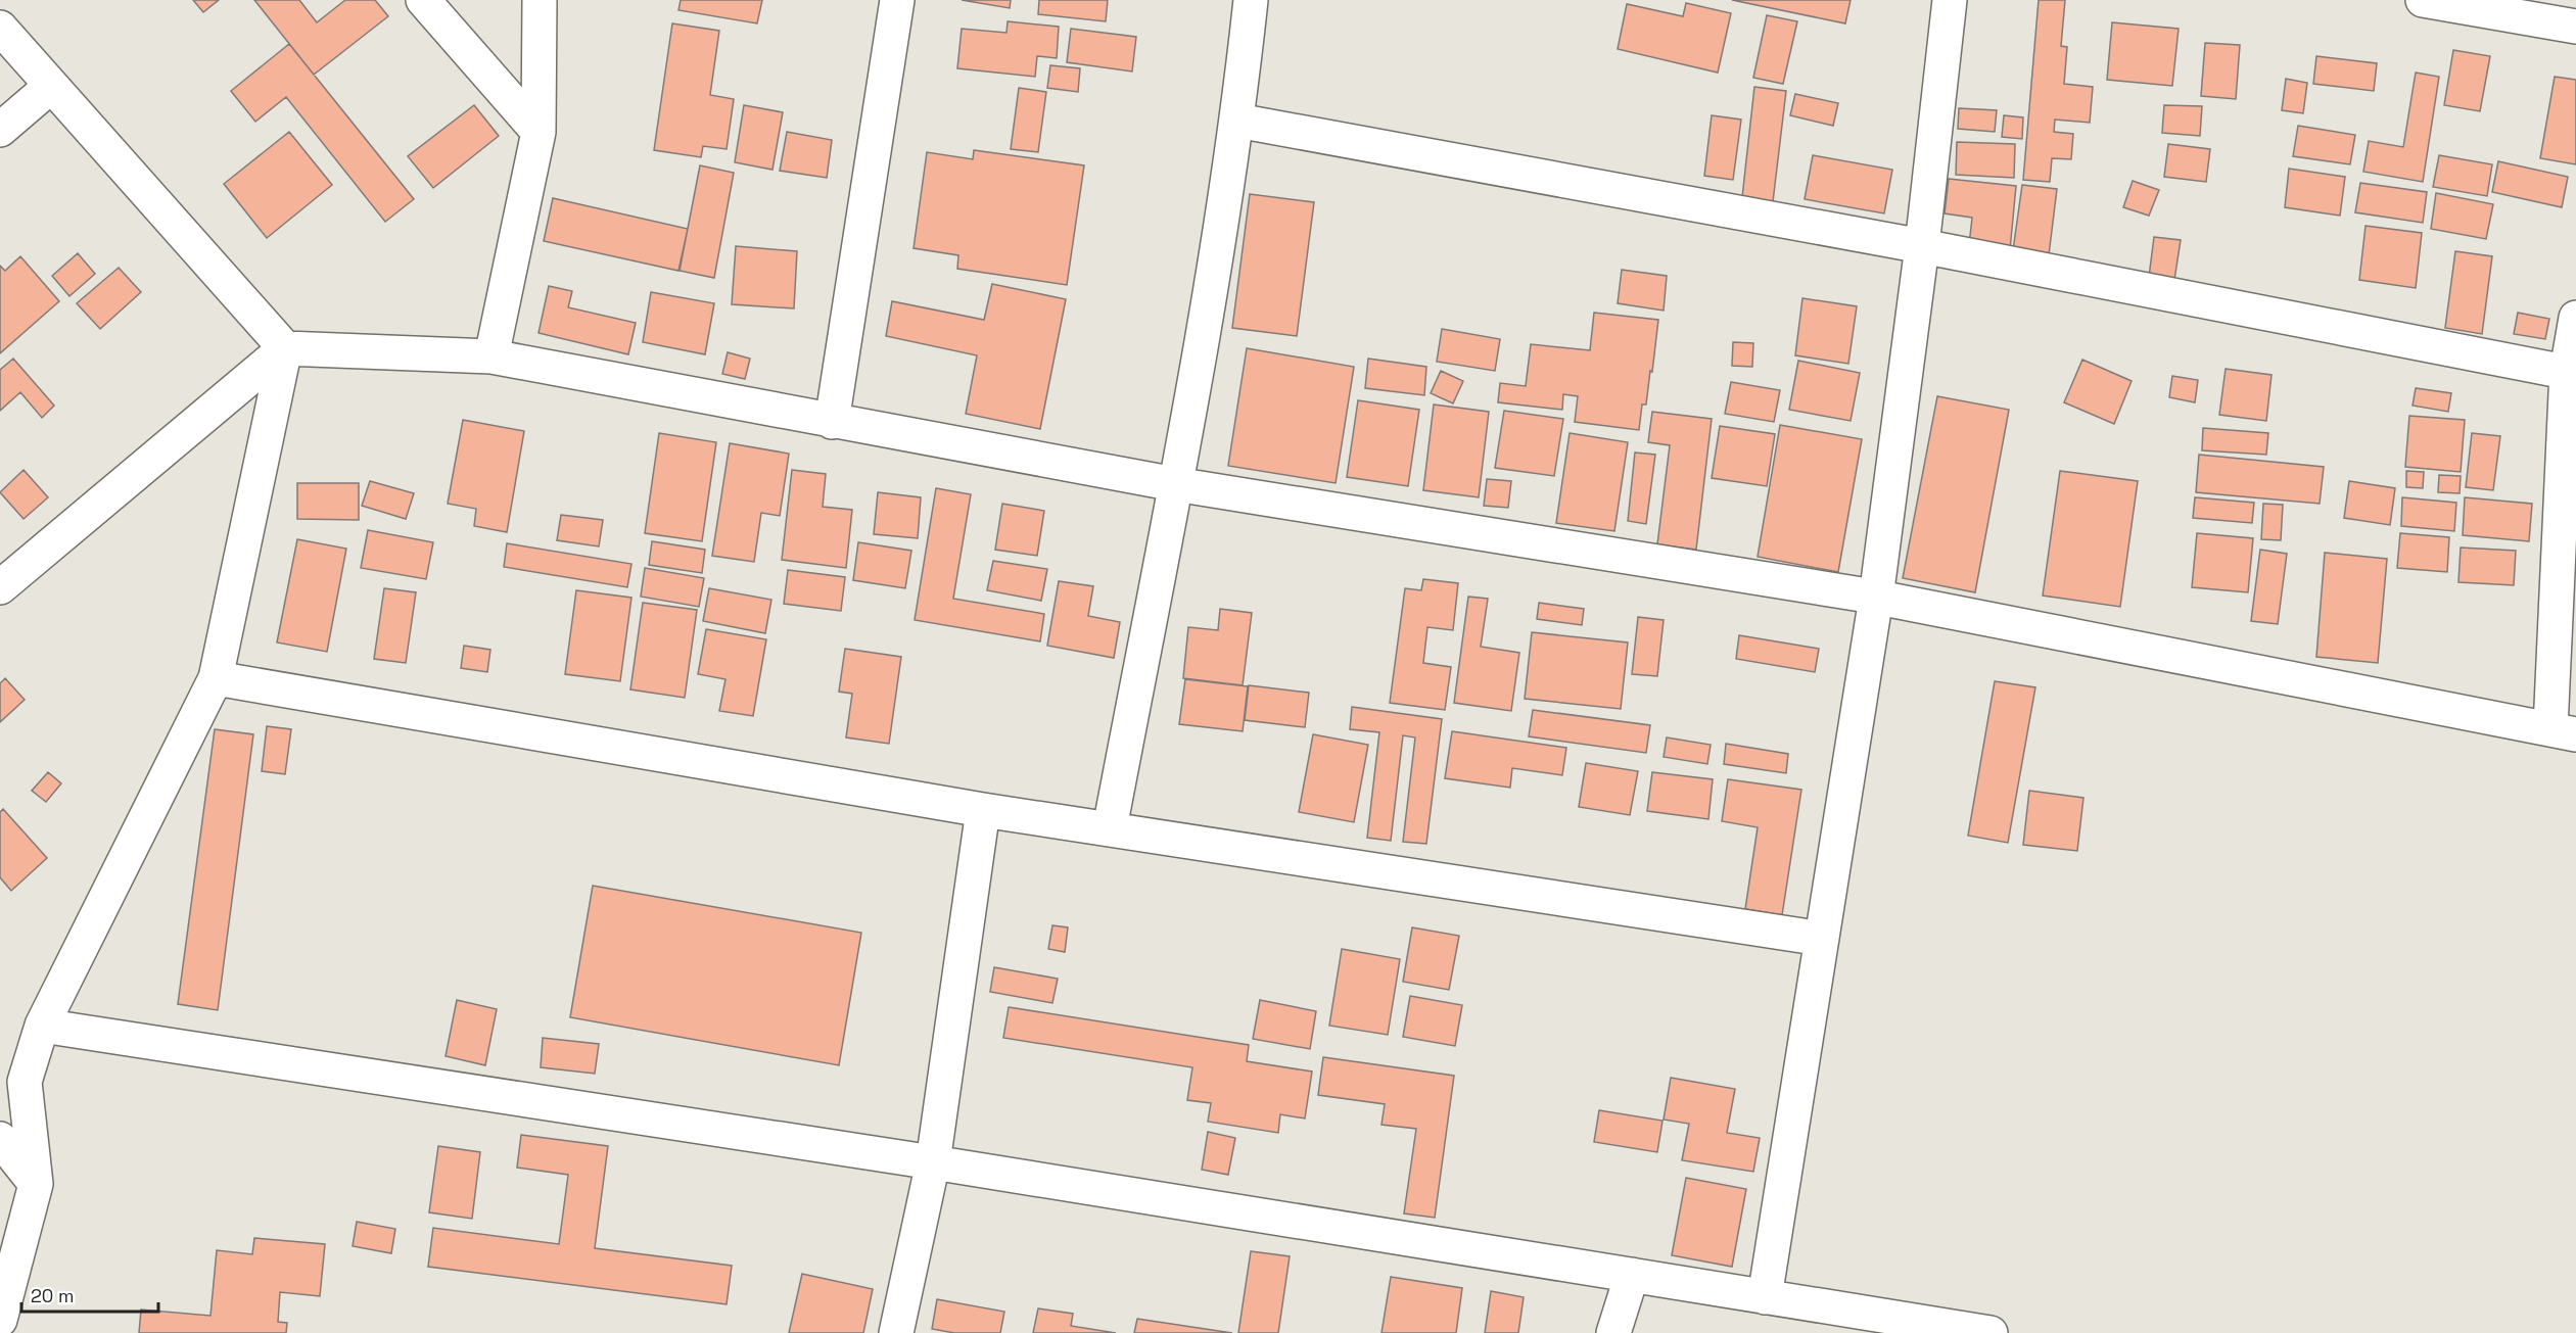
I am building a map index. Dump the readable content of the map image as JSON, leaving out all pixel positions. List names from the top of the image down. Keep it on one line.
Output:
{"scale_bar":"20 m"}
